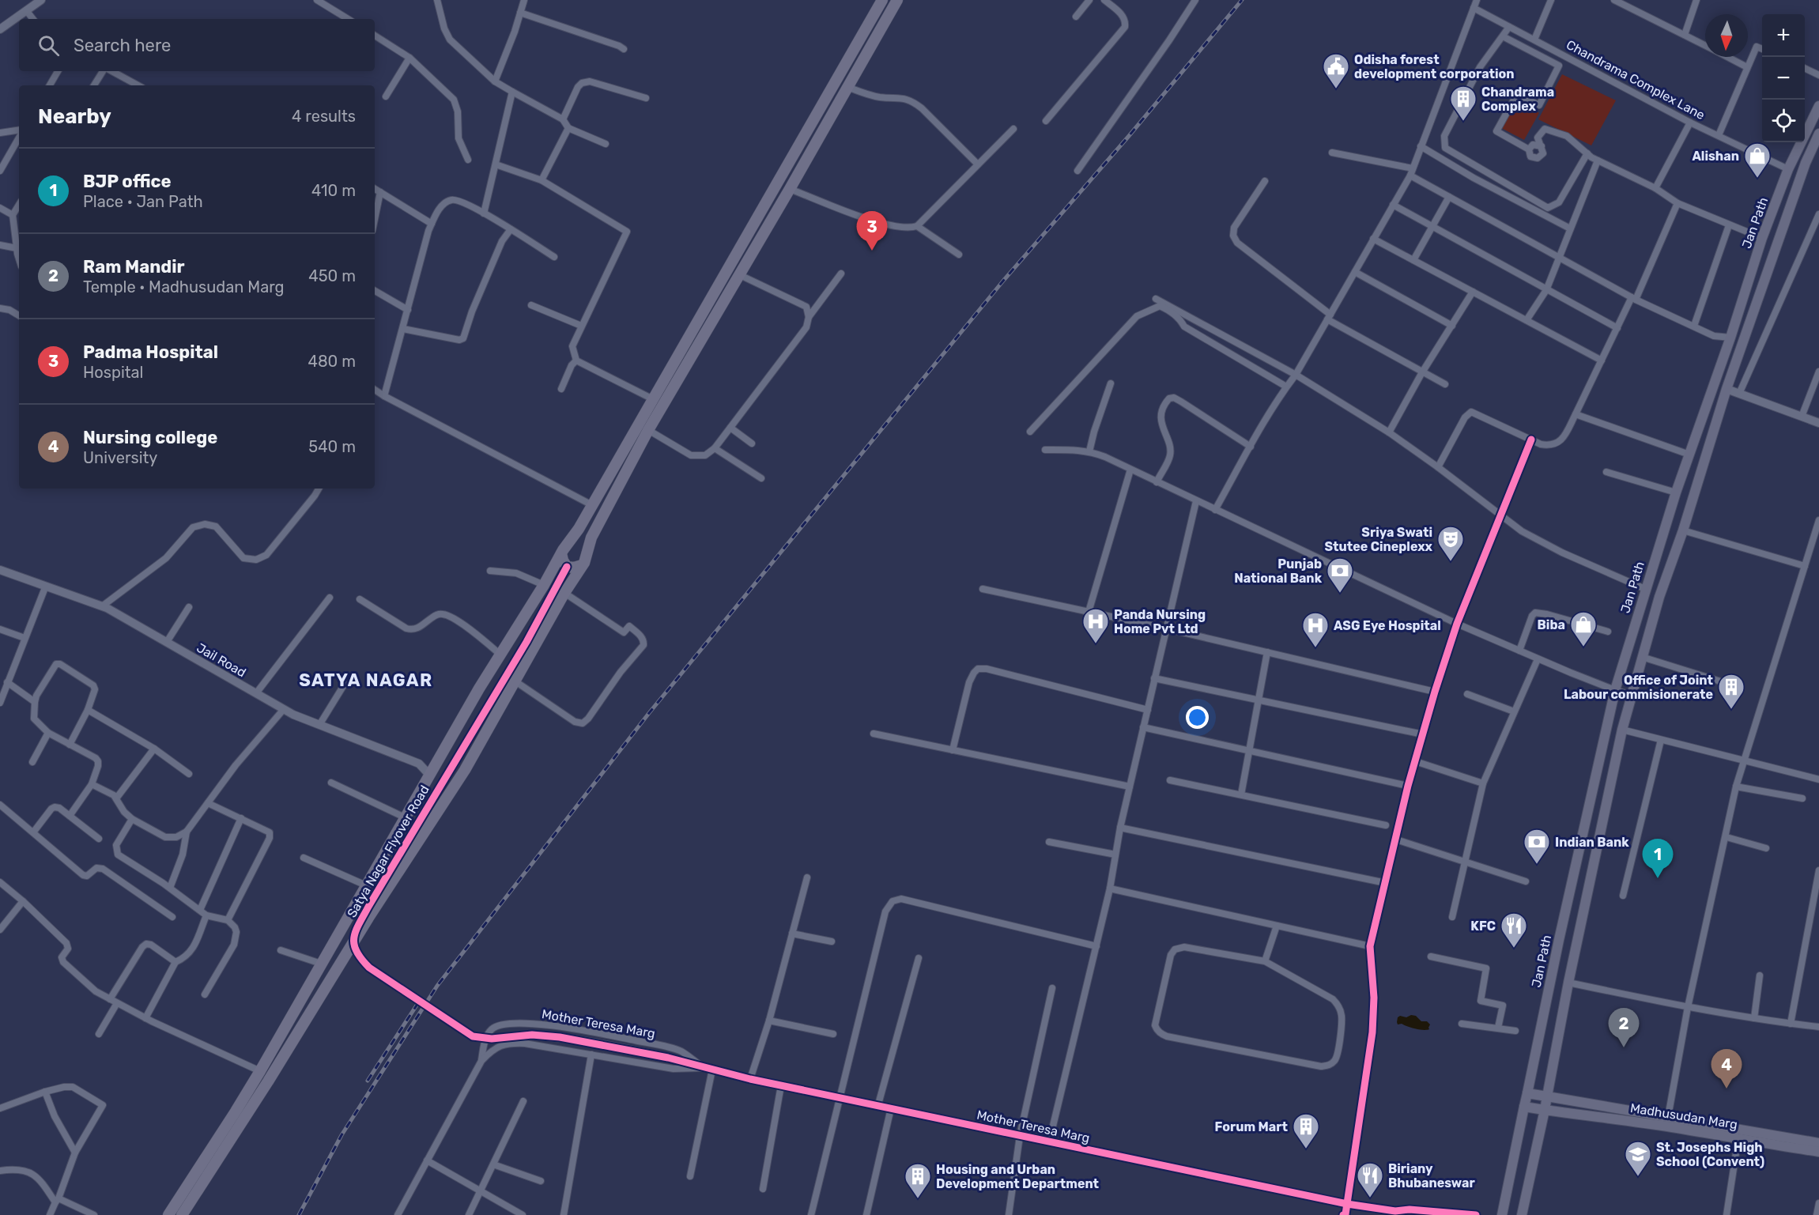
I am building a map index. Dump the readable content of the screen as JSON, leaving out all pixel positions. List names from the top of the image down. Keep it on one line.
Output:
{"streets":{"main road":["Jan Path","Madhusudan Marg"],"street":["Chandrama Complex Lane","Jail Road","Satya Nagar Flyover Road","Mother Teresa Marg"]},"crossings":[["Chandrama Complex Lane","Jan Path"],["Jan Path","Madhusudan Marg"],["Satya Nagar Flyover Road","Mother Teresa Marg"]],"districts":["SATYA NAGAR"],"places":{"public building":["Odisha forest development corporation"],"building":["Chandrama Complex","Office of Joint Labour commisionerate","Forum Mart","Housing and Urban Development Department"],"shop":["Alishan","Biba"],"theatre":["Sriya Swati Stutee Cineplexx"],"bank":["Punjab National Bank","Indian Bank"],"hospital":["Panda Nursing Home Pvt Ltd","ASG Eye Hospital"],"restaurant":["KFC","Biriany Bhubaneswar"],"school or university":["St. Josephs High School (Convent)"]},"north":"bottom","page":{"map_buttons":["+","−"],"search":"Search here","heading":["Nearby","4 results"],"list":[{"mark":"1","name":"BJP office","note":"Place · Jan Path","value":"410 m"},{"mark":"2","name":"Ram Mandir","note":"Temple · Madhusudan Marg","value":"450 m"},{"mark":"3","name":"Padma Hospital","note":"Hospital","value":"480 m"},{"mark":"4","name":"Nursing college","note":"University","value":"540 m"}],"pins":["3","1","2","4"]}}
